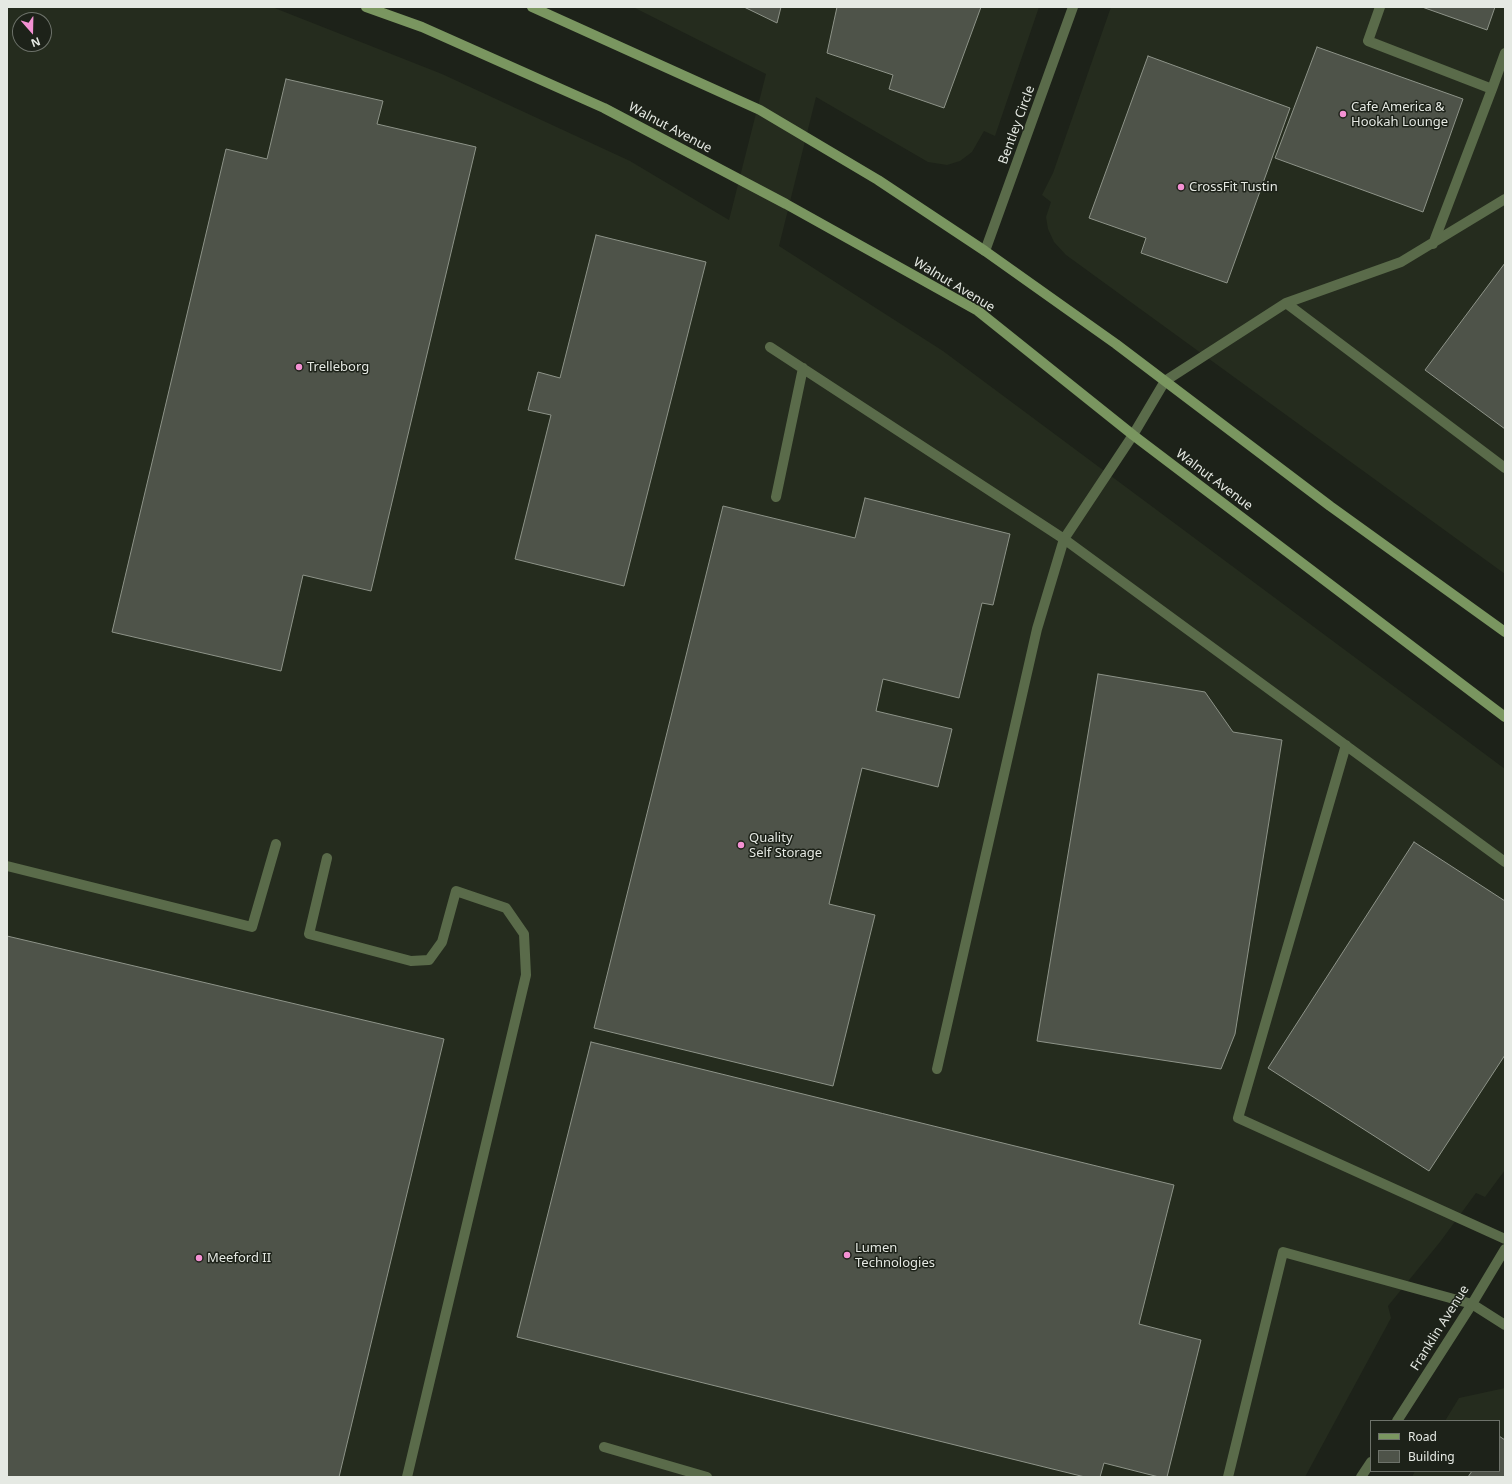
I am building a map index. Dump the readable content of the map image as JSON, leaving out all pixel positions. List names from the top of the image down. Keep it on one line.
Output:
{"streets":{"main road":["Walnut Avenue"],"street":["Bentley Circle","Franklin Avenue"]},"places":["Cafe America & Hookah Lounge","CrossFit Tustin","Trelleborg","Quality Self Storage","Lumen Technologies","Meeford II"],"legend":["Road","Building"],"north":"bottom"}
